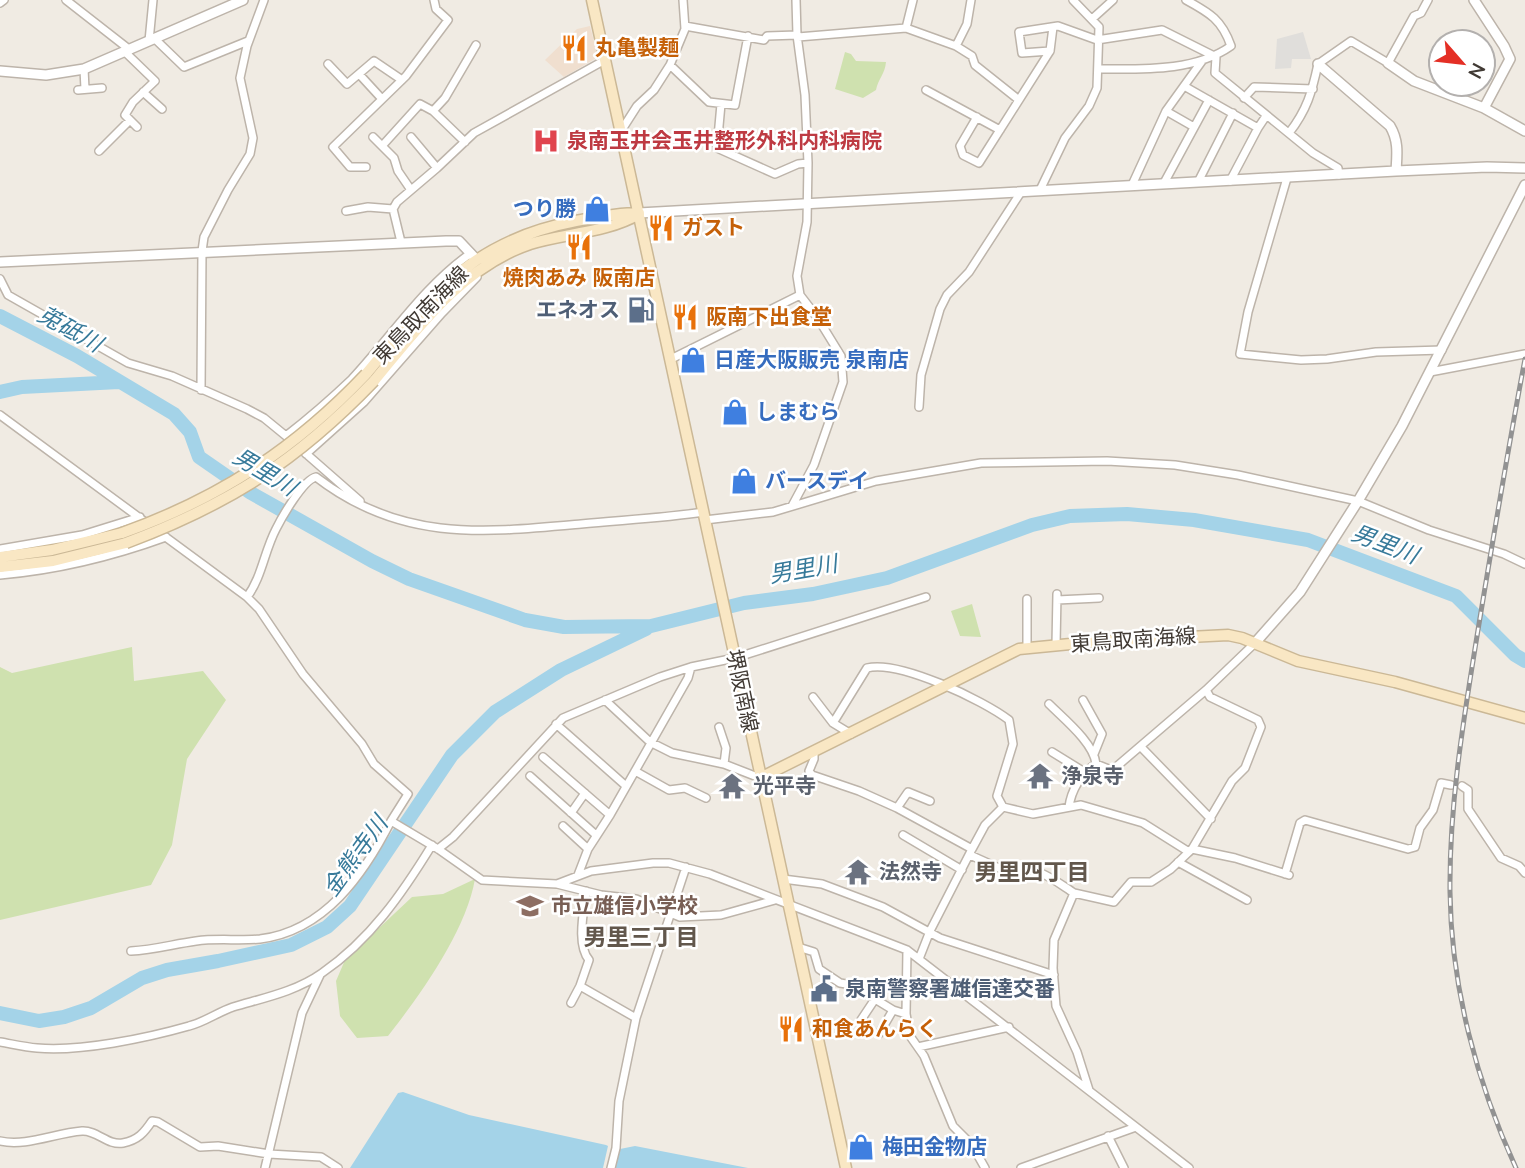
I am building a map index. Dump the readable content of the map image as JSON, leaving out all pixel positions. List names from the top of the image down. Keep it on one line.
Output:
{"streets":{"main road":["東鳥取南海線","堺阪南線"]},"crossings":[["東鳥取南海線","堺阪南線"]],"districts":["男里四丁目","男里三丁目"],"water":["莵砥川","男里川","金熊寺川"],"places":{"restaurant":["丸亀製麺","ガスト","焼肉あみ 阪南店","阪南下出食堂","和食あんらく"],"hospital":["泉南玉井会玉井整形外科内科病院"],"shop":["つり勝","日産大阪販売 泉南店","しまむら","バースデイ","梅田金物店"],"fuel station":["エネオス"],"temple":["浄泉寺","光平寺","法然寺"],"school or university":["市立雄信小学校"],"public building":["泉南警察署雄信達交番"]},"north":"bottom right"}
